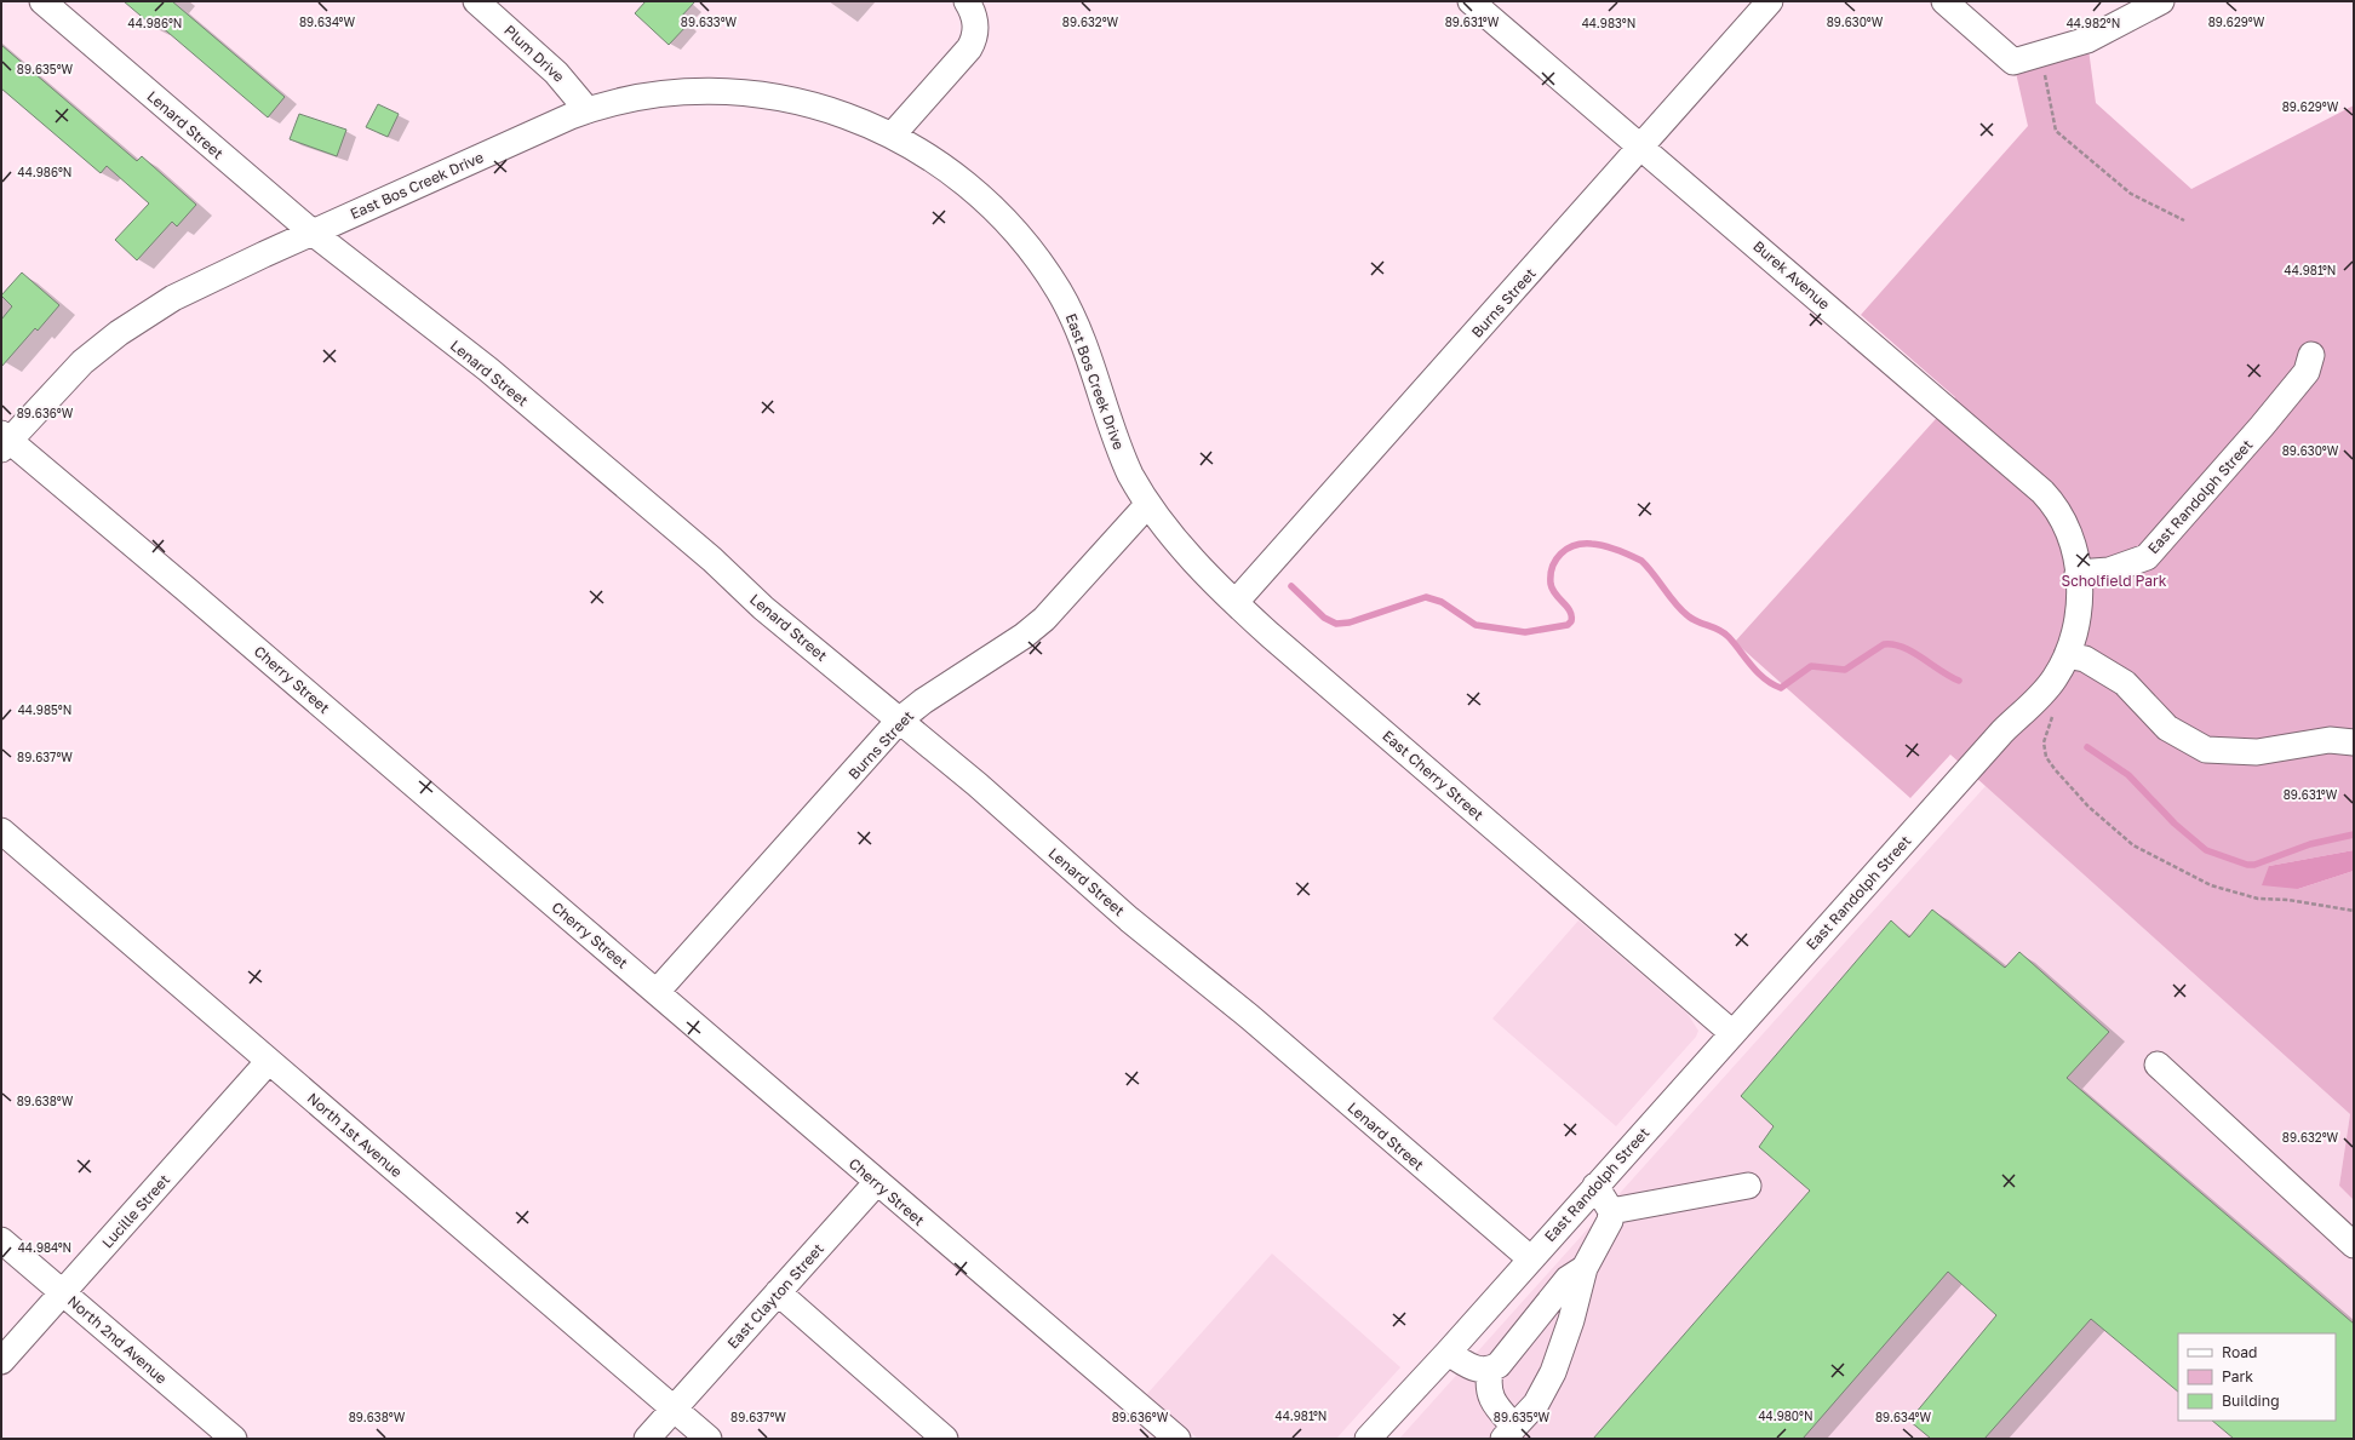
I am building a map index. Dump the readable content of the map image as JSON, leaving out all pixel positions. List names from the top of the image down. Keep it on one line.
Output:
{"streets":{"street":["Plum Drive","Lenard Street","East Bos Creek Drive","Burek Avenue","Burns Street","East Randolph Street","Cherry Street","East Cherry Street","North 1st Avenue","Lucille Street","East Clayton Street","North 2nd Avenue"]},"crossings":[["Plum Drive","East Bos Creek Drive"],["Lenard Street","East Bos Creek Drive"],["Lenard Street","Burns Street"],["Lenard Street","East Randolph Street"],["East Bos Creek Drive","Burns Street"],["East Bos Creek Drive","Cherry Street"],["East Bos Creek Drive","East Cherry Street"],["Burek Avenue","Burns Street"],["Burek Avenue","East Randolph Street"],["Burns Street","Cherry Street"],["Burns Street","East Cherry Street"],["East Randolph Street","East Cherry Street"],["Cherry Street","East Clayton Street"],["North 1st Avenue","Lucille Street"],["North 1st Avenue","East Clayton Street"],["Lucille Street","North 2nd Avenue"]],"parks":["Scholfield Park"],"legend":["Road","Park","Building"],"coordinates":["89.634°W","89.633°W","89.632°W","89.631°W","89.630°W","89.629°W","44.986°N","44.983°N","44.982°N","89.635°W","44.981°N","89.636°W","44.985°N","89.637°W","89.638°W","44.984°N","44.980°N"]}
